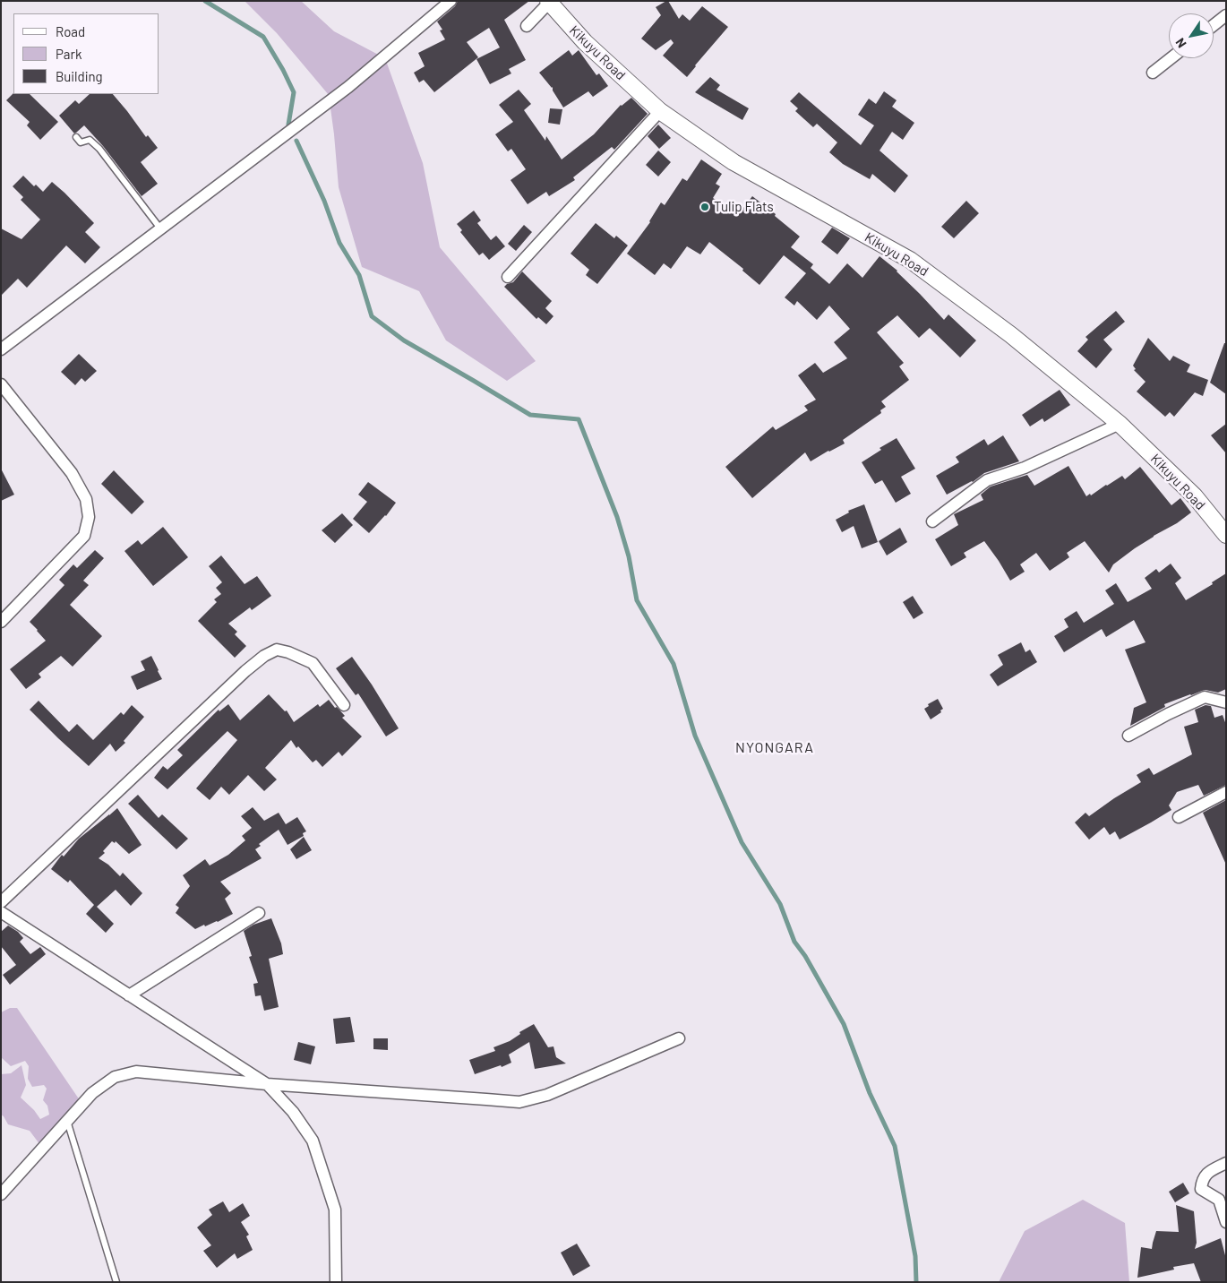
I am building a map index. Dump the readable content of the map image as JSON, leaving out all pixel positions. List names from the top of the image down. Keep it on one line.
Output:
{"streets":{"main road":["Kikuyu Road"]},"districts":["NYONGARA"],"places":["Tulip Flats"],"legend":["Road","Park","Building"],"north":"bottom left"}
